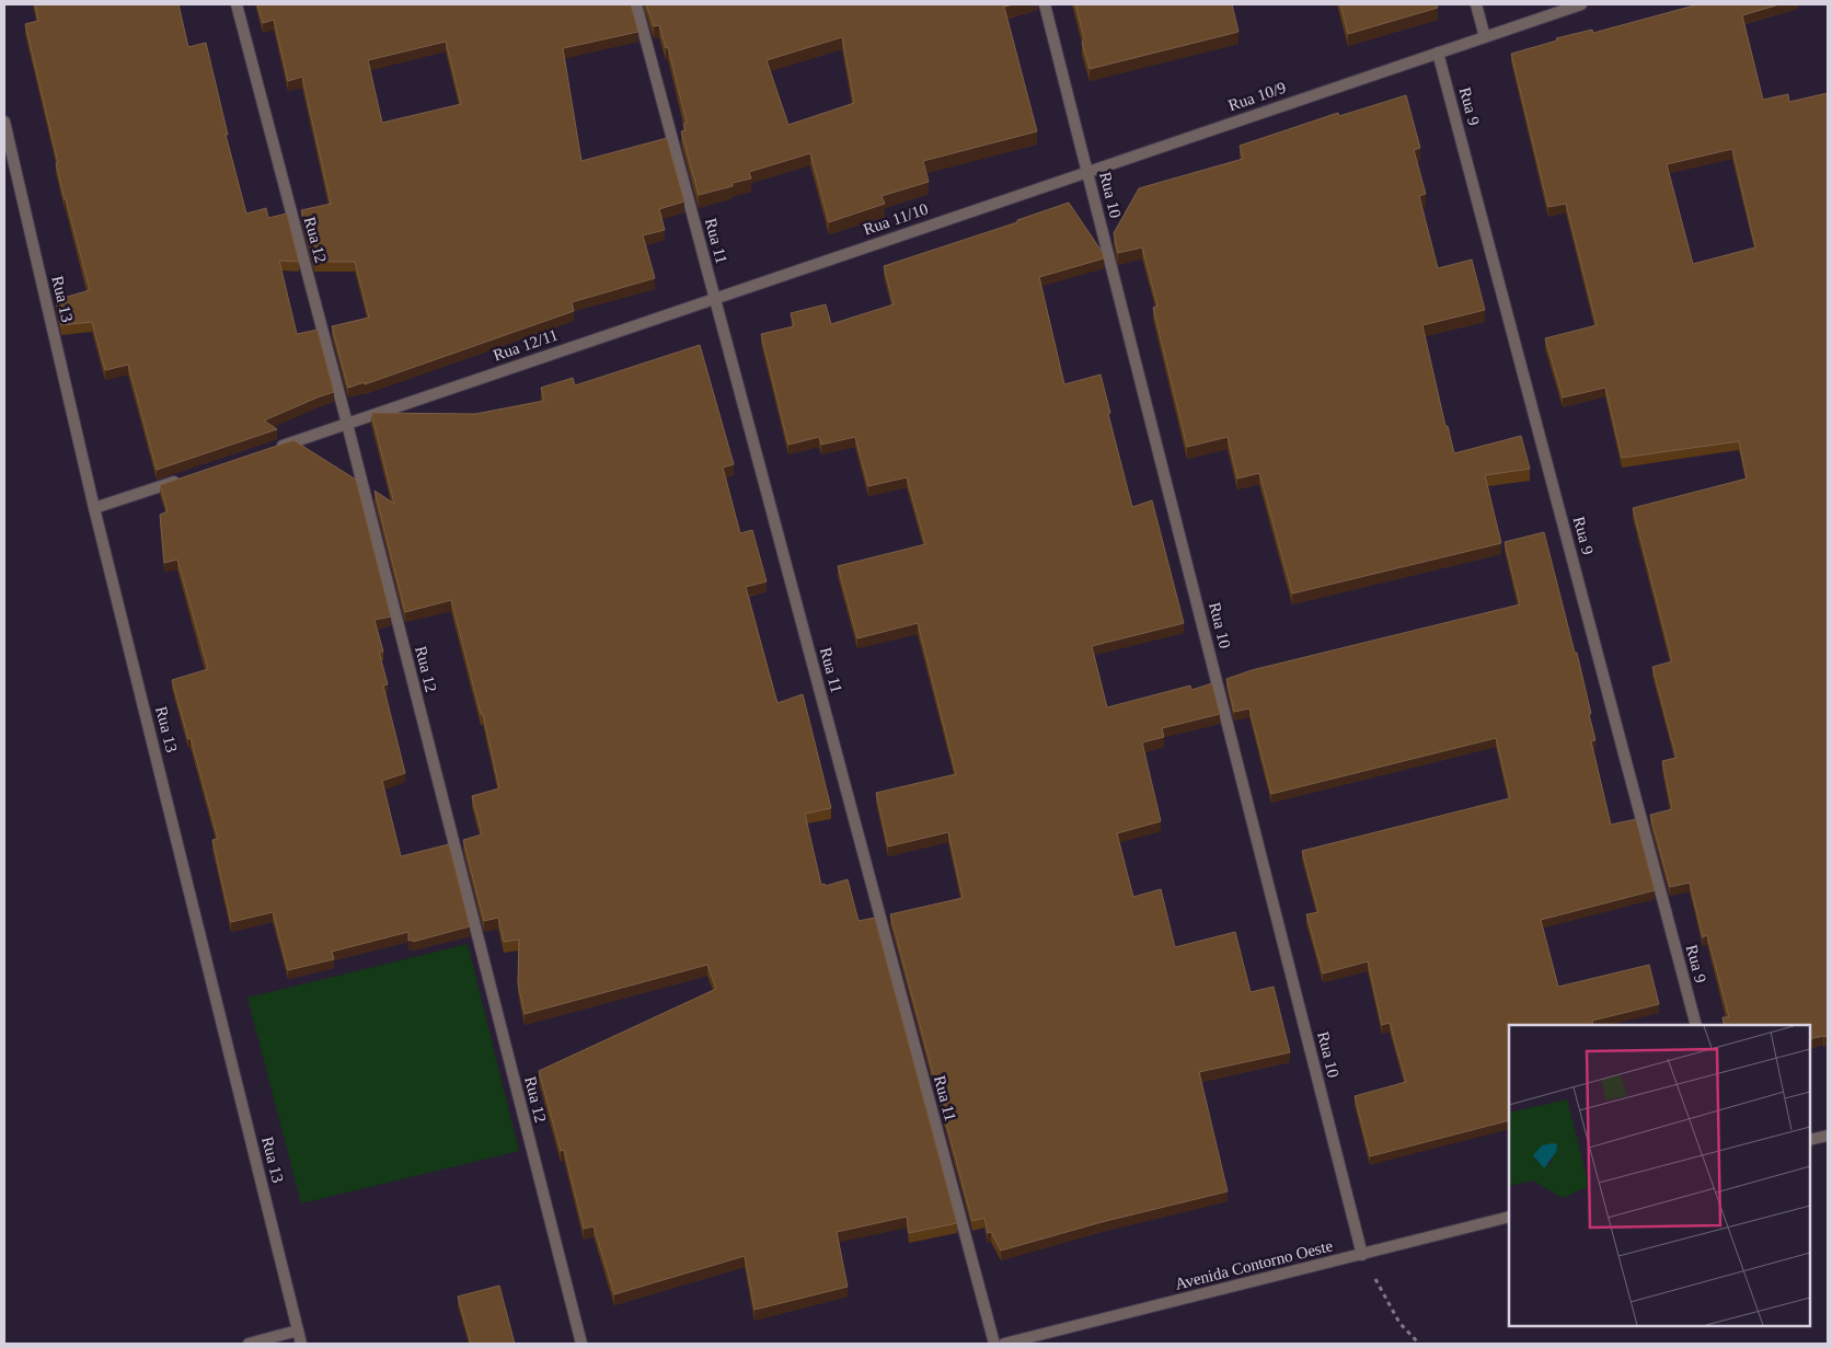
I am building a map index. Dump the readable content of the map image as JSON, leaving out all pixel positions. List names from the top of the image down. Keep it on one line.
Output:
{"streets":{"street":["Rua 10/9","Rua 9","Rua 10","Rua 11/10","Rua 12","Rua 11","Rua 13","Rua 12/11","Avenida Contorno Oeste"]},"crossings":[["Rua 10/9","Rua 9"],["Rua 10/9","Rua 10"],["Rua 10/9","Rua 11/10"],["Rua 10","Rua 11/10"],["Rua 10","Avenida Contorno Oeste"],["Rua 11/10","Rua 11"],["Rua 11/10","Rua 12/11"],["Rua 12","Rua 12/11"],["Rua 11","Rua 12/11"]]}
